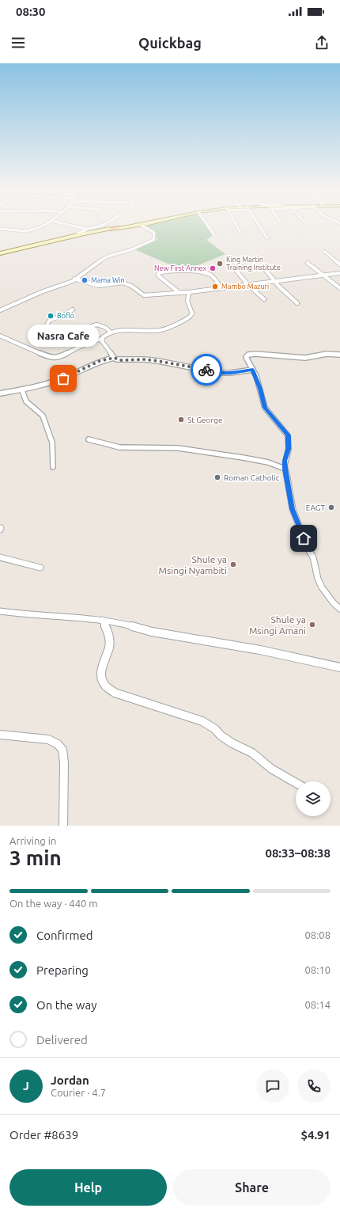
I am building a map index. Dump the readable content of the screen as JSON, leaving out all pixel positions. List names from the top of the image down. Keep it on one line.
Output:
{"places":["King Martin Training Institute","New First Annex","Mama Win","Mambo Mazuri","Boflo","Nasra Cafe","St George","Roman Catholic","EAGT","Shule ya Msingi Nyambiti","Shule ya Msingi Amani"],"page":{"status":"08:30","header":"Quickbag","bubble":"Nasra Cafe","heading":["3 min","Arriving in","08:33–08:38"],"panel":["Jordan","Courier · 4.7","Order #8639","$4.91"],"bar":"On the way · 440 m","list":[["Confirmed","08:08"],["Preparing","08:10"],["On the way","08:14"],"Delivered"],"round":"J","buttons":["Help","Share"]}}
